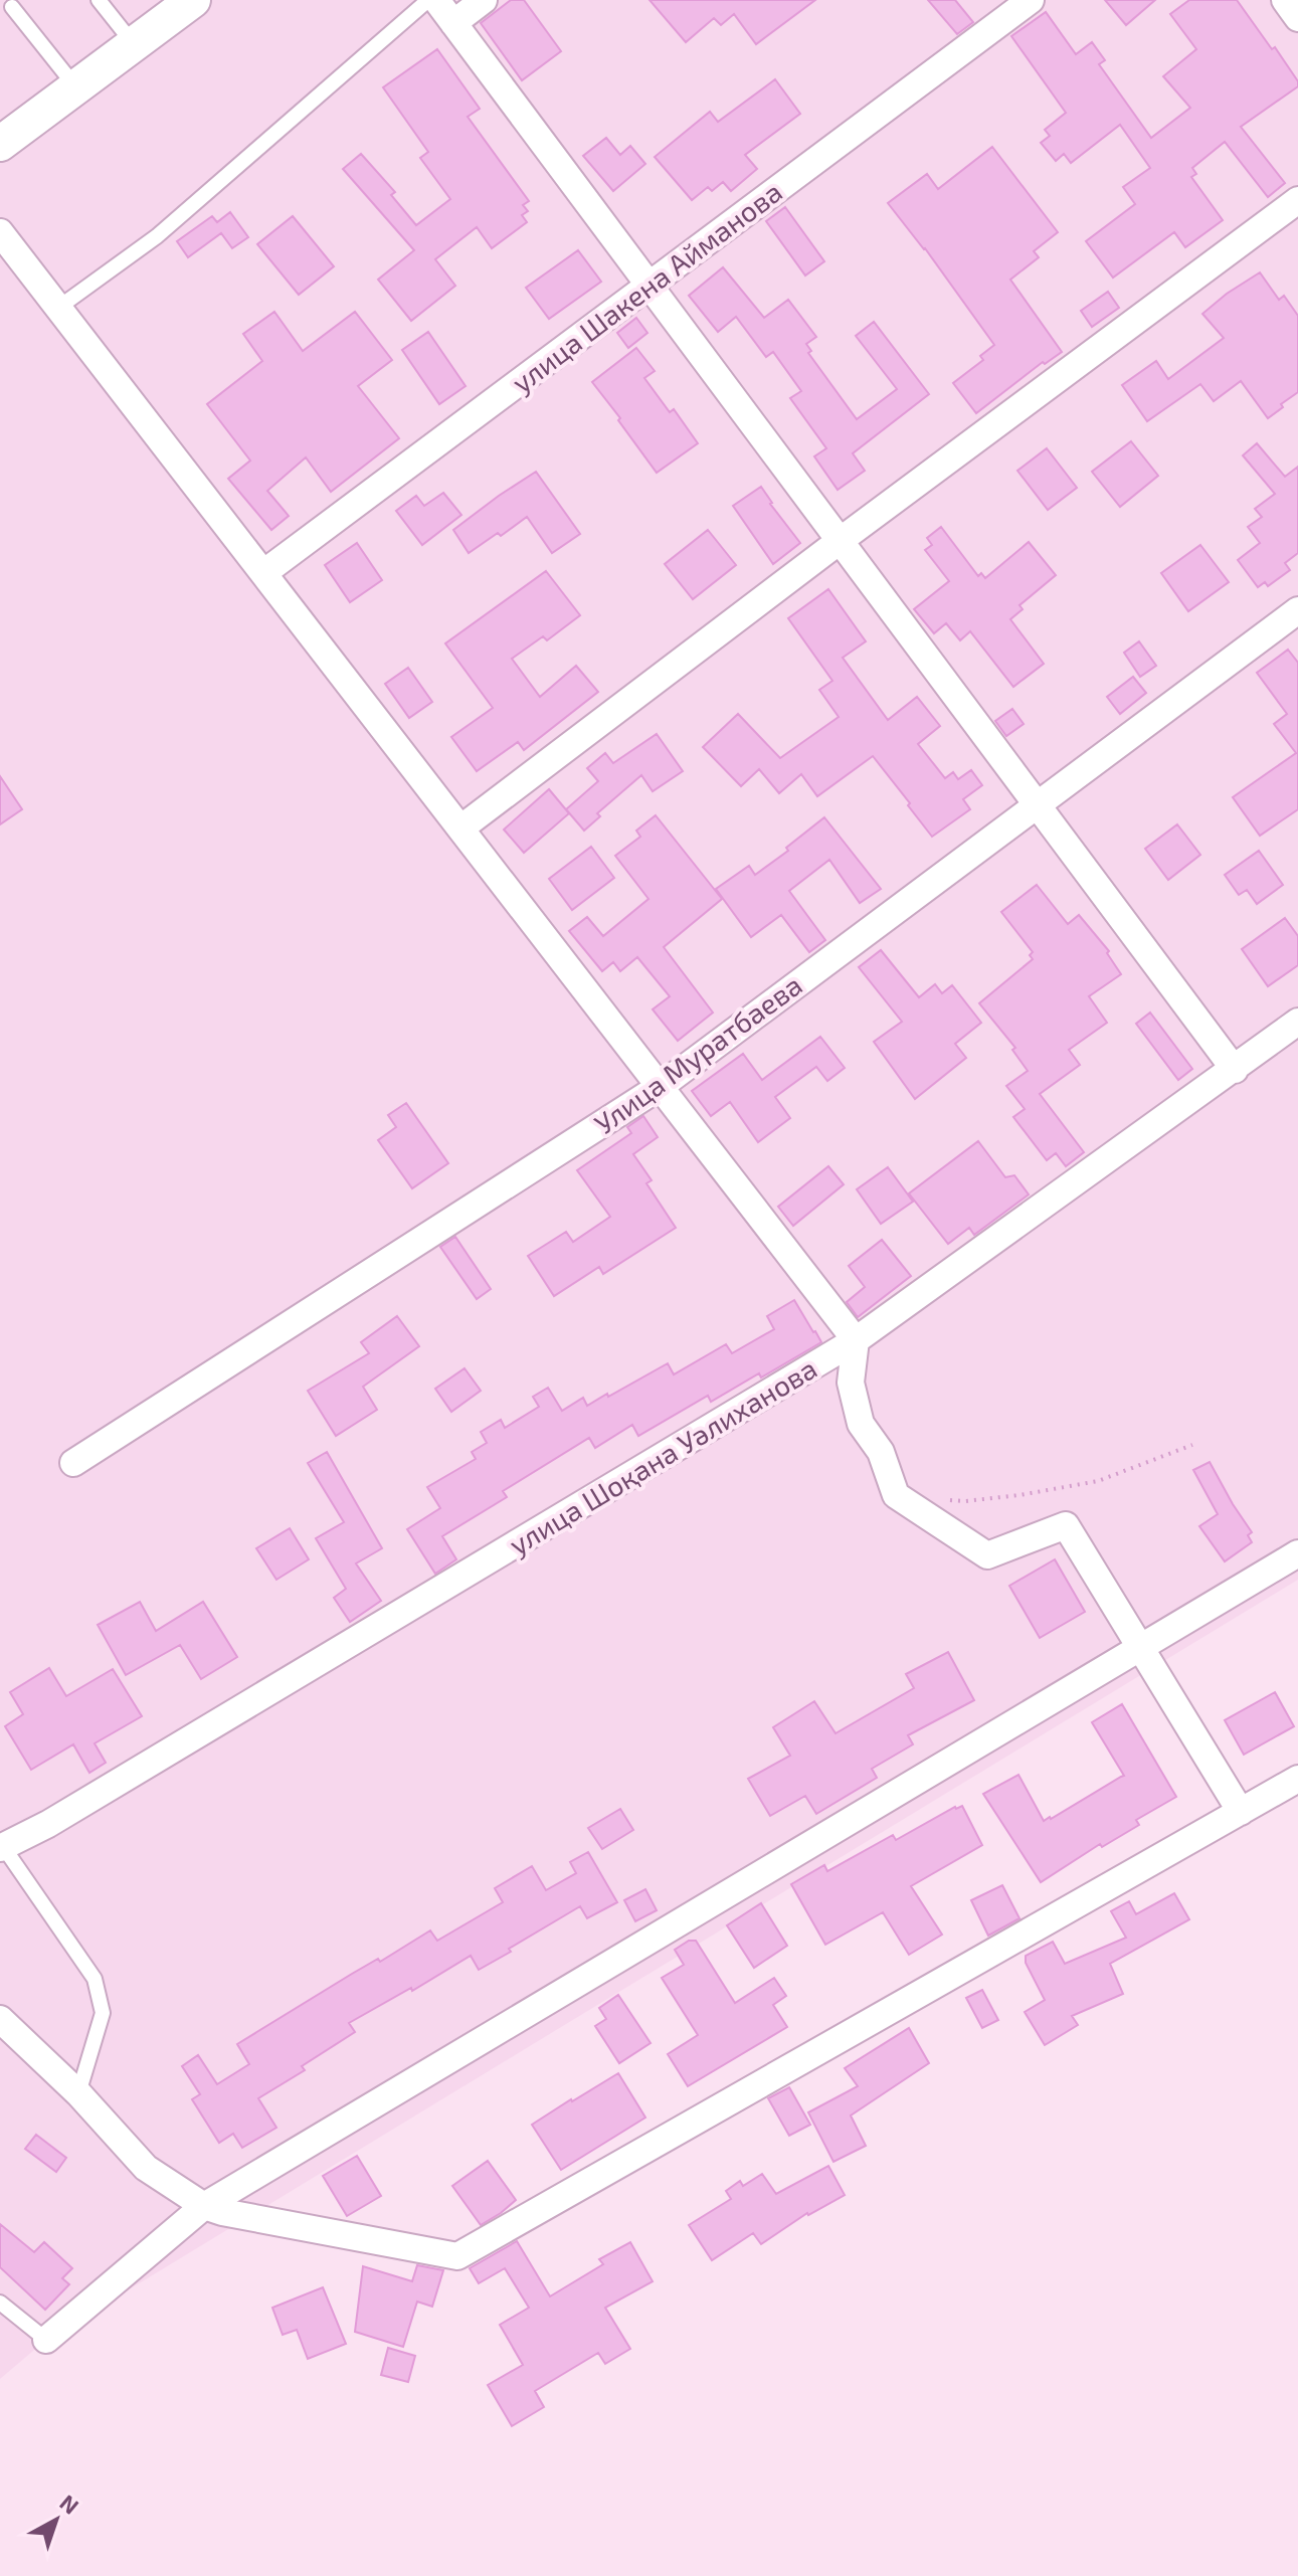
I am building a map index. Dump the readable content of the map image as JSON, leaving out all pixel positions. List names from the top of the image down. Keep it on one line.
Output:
{"streets":{"street":["улица Шакена Айманова","Улица Муратбаева","улица Шоқана Уәлиханова"]},"north":"top right"}
